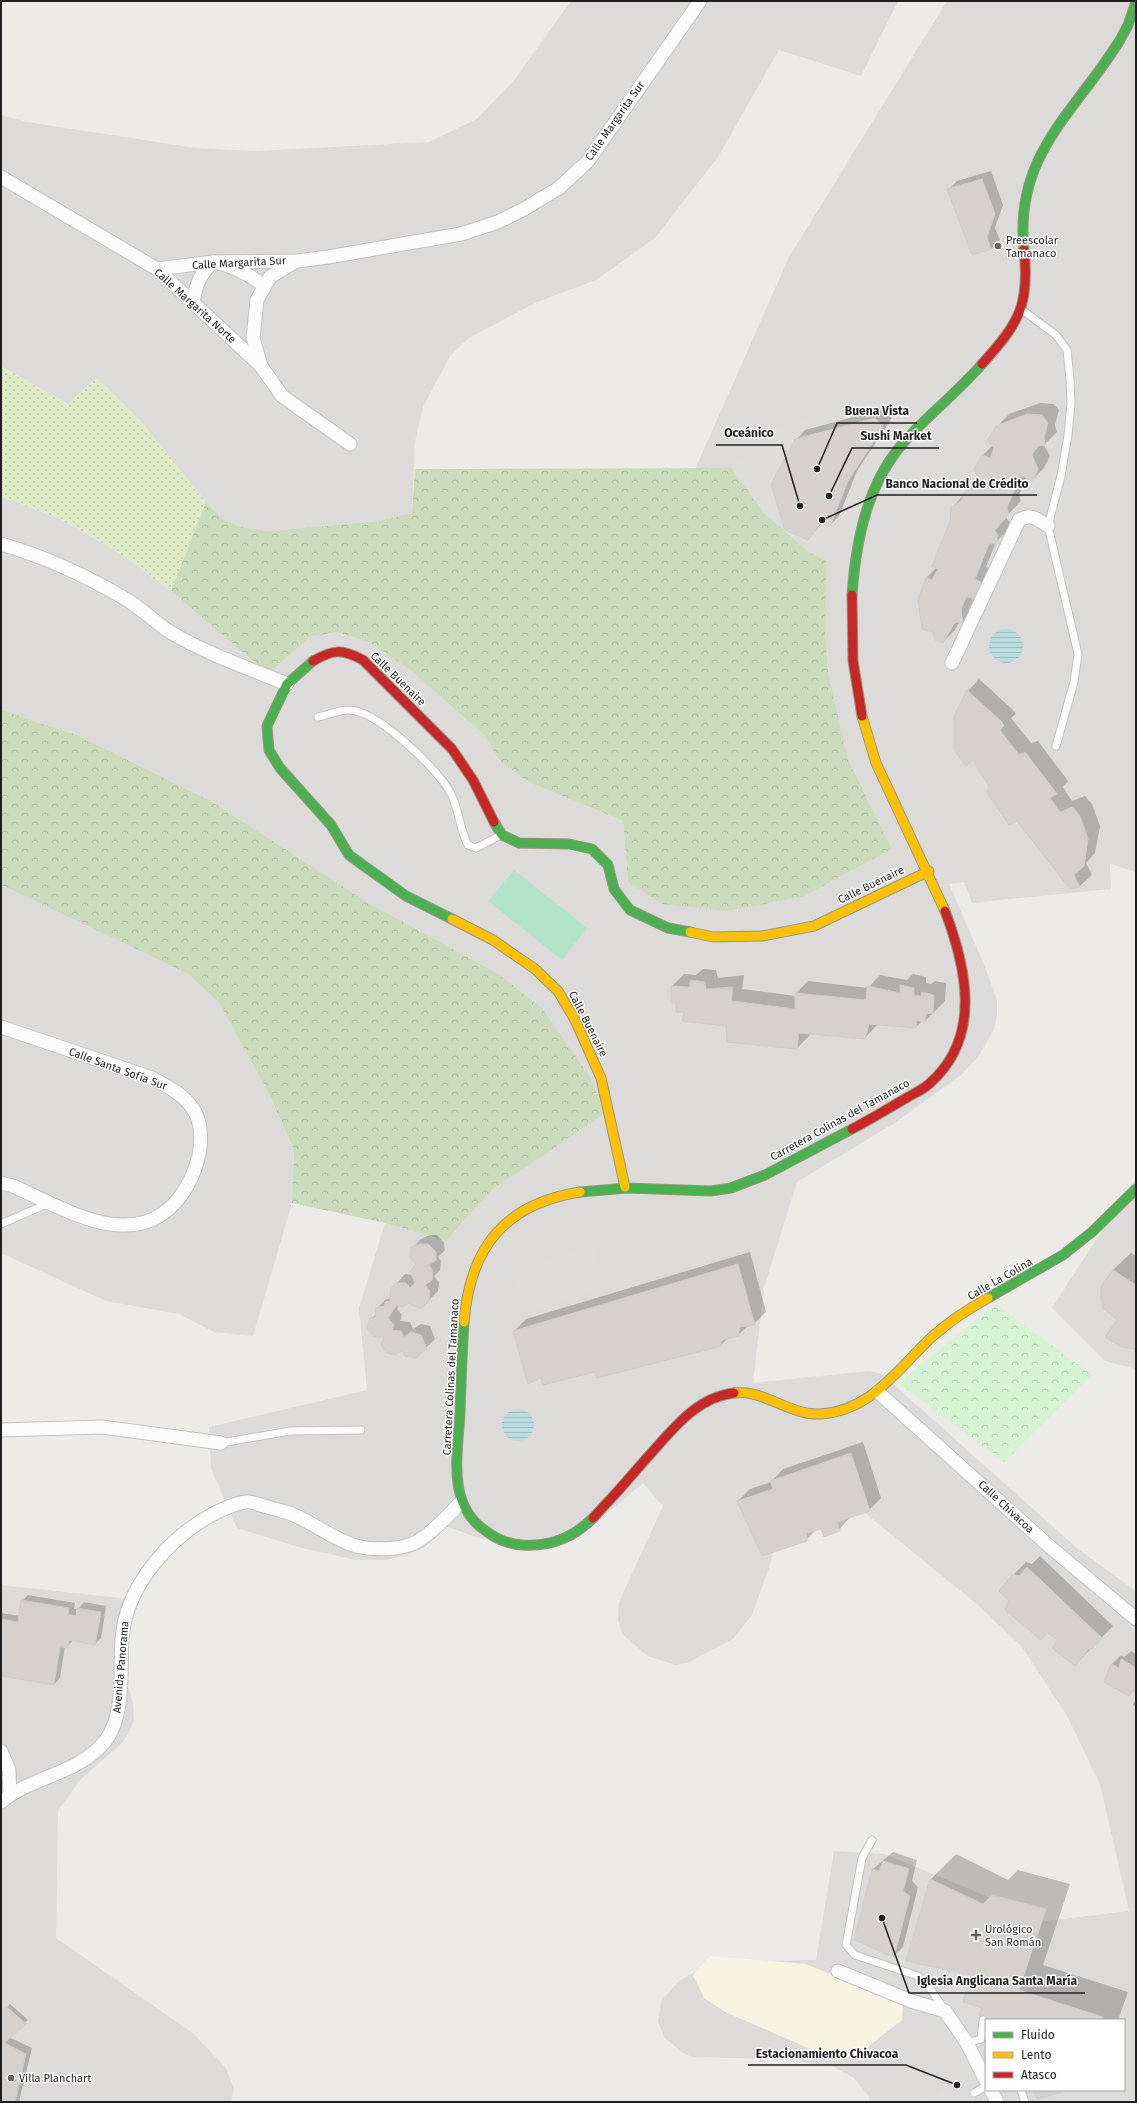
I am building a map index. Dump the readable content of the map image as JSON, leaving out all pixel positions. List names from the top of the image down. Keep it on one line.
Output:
{"streets":{"street":["Calle Margarita Sur","Calle Margarita Norte","Calle Buenaire","Calle Santa Sofía Sur","Carretera Colinas del Tamanaco","Calle La Colina","Calle Chivacoa","Avenida Panorama"]},"crossings":[["Calle Margarita Sur","Calle Margarita Norte"],["Calle Buenaire","Carretera Colinas del Tamanaco"],["Carretera Colinas del Tamanaco","Avenida Panorama"],["Calle La Colina","Calle Chivacoa"]],"places":{"other":["Preescolar Tamanaco","Buena Vista","Sushi Market","Oceánico","Banco Nacional de Crédito","Iglesia Anglicana Santa María","Villa Planchart","Estacionamiento Chivacoa"],"health":["Urológico San Román"]},"legend":["Fluido","Lento","Atasco"]}
